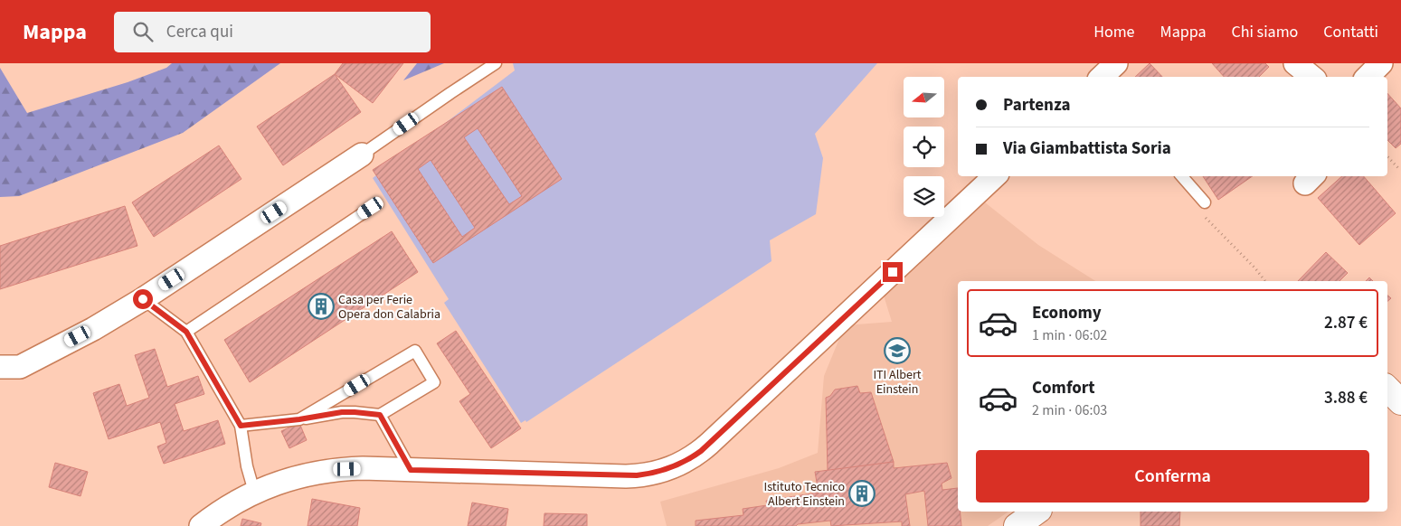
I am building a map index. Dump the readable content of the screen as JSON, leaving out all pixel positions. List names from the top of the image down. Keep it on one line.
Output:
{"places":{"building":["Casa per Ferie Opera don Calabria","Istituto Tecnico Albert Einstein"],"school or university":["ITI Albert Einstein"]},"north":"left","page":{"header":"Mappa","search":"Cerca qui","nav":["Home","Mappa","Chi siamo","Contatti"],"banner":["Partenza","Via Giambattista Soria"],"list":[{"name":"Economy","note":"1 min · 06:02","value":"2.87 €"},{"name":"Comfort","note":"2 min · 06:03","value":"3.88 €"}],"buttons":"Conferma"}}
